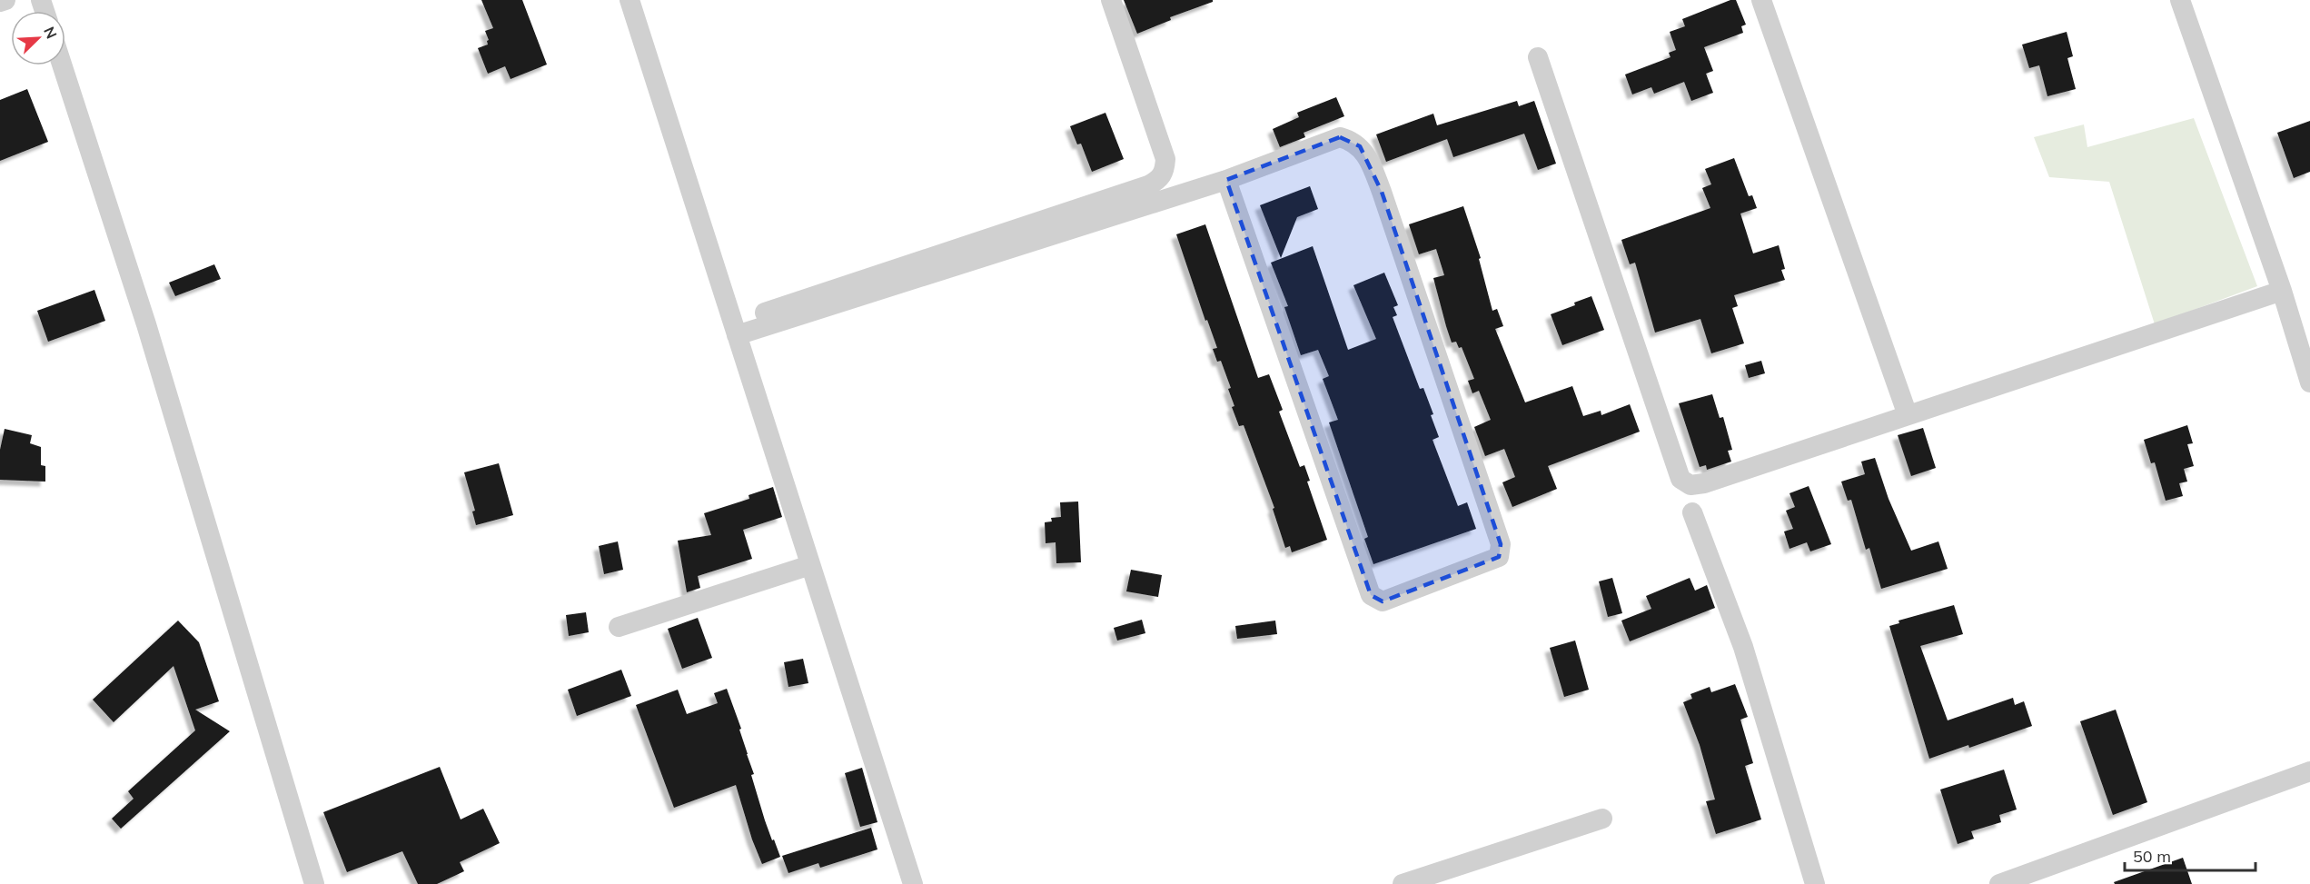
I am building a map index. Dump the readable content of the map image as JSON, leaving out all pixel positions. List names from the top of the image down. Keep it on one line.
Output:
{"scale_bar":"50 m","north":"top right"}
